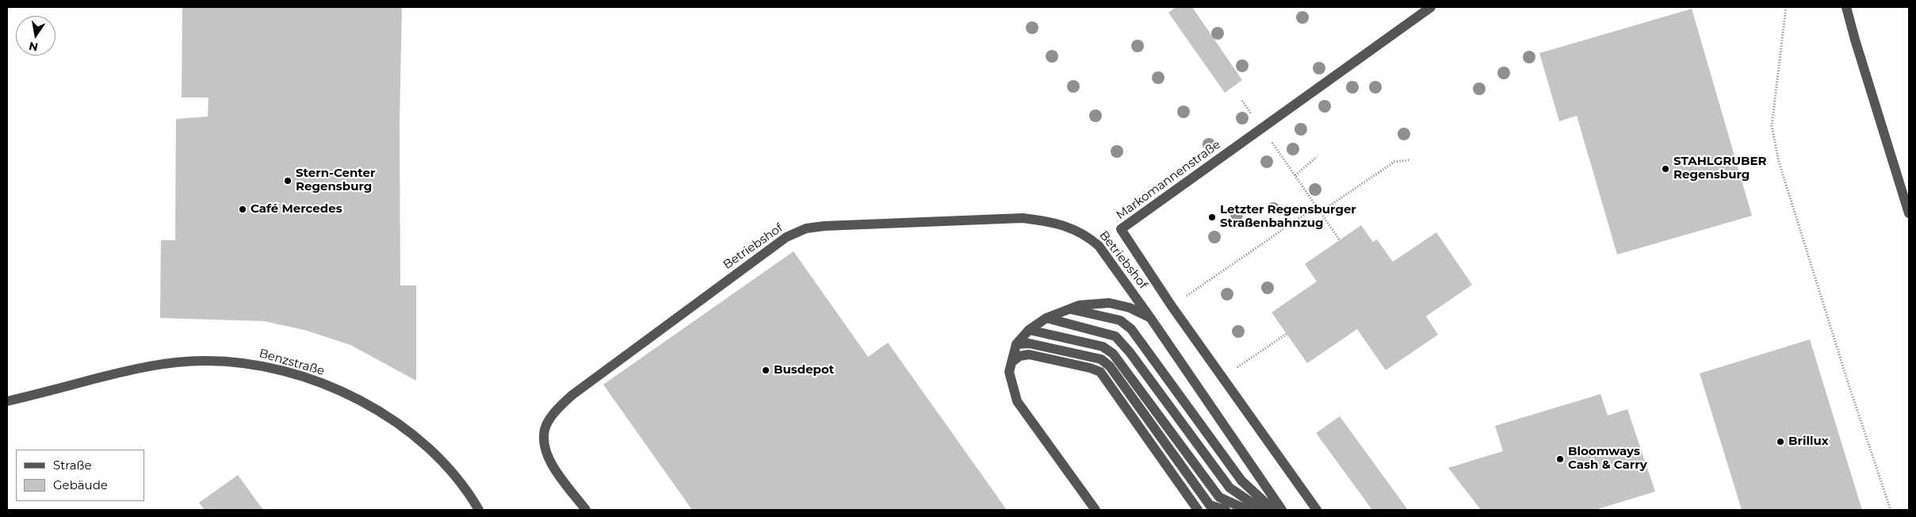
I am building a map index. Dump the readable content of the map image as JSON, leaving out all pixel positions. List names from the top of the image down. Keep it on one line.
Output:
{"streets":{"street":["Markomannenstraße","Betriebshof","Benzstraße"]},"places":["STAHLGRUBER Regensburg","Stern-Center Regensburg","Café Mercedes","Letzter Regensburger Straßenbahnzug","Busdepot","Brillux","Bloomways Cash & Carry"],"legend":["Straße","Gebäude"],"north":"bottom"}
